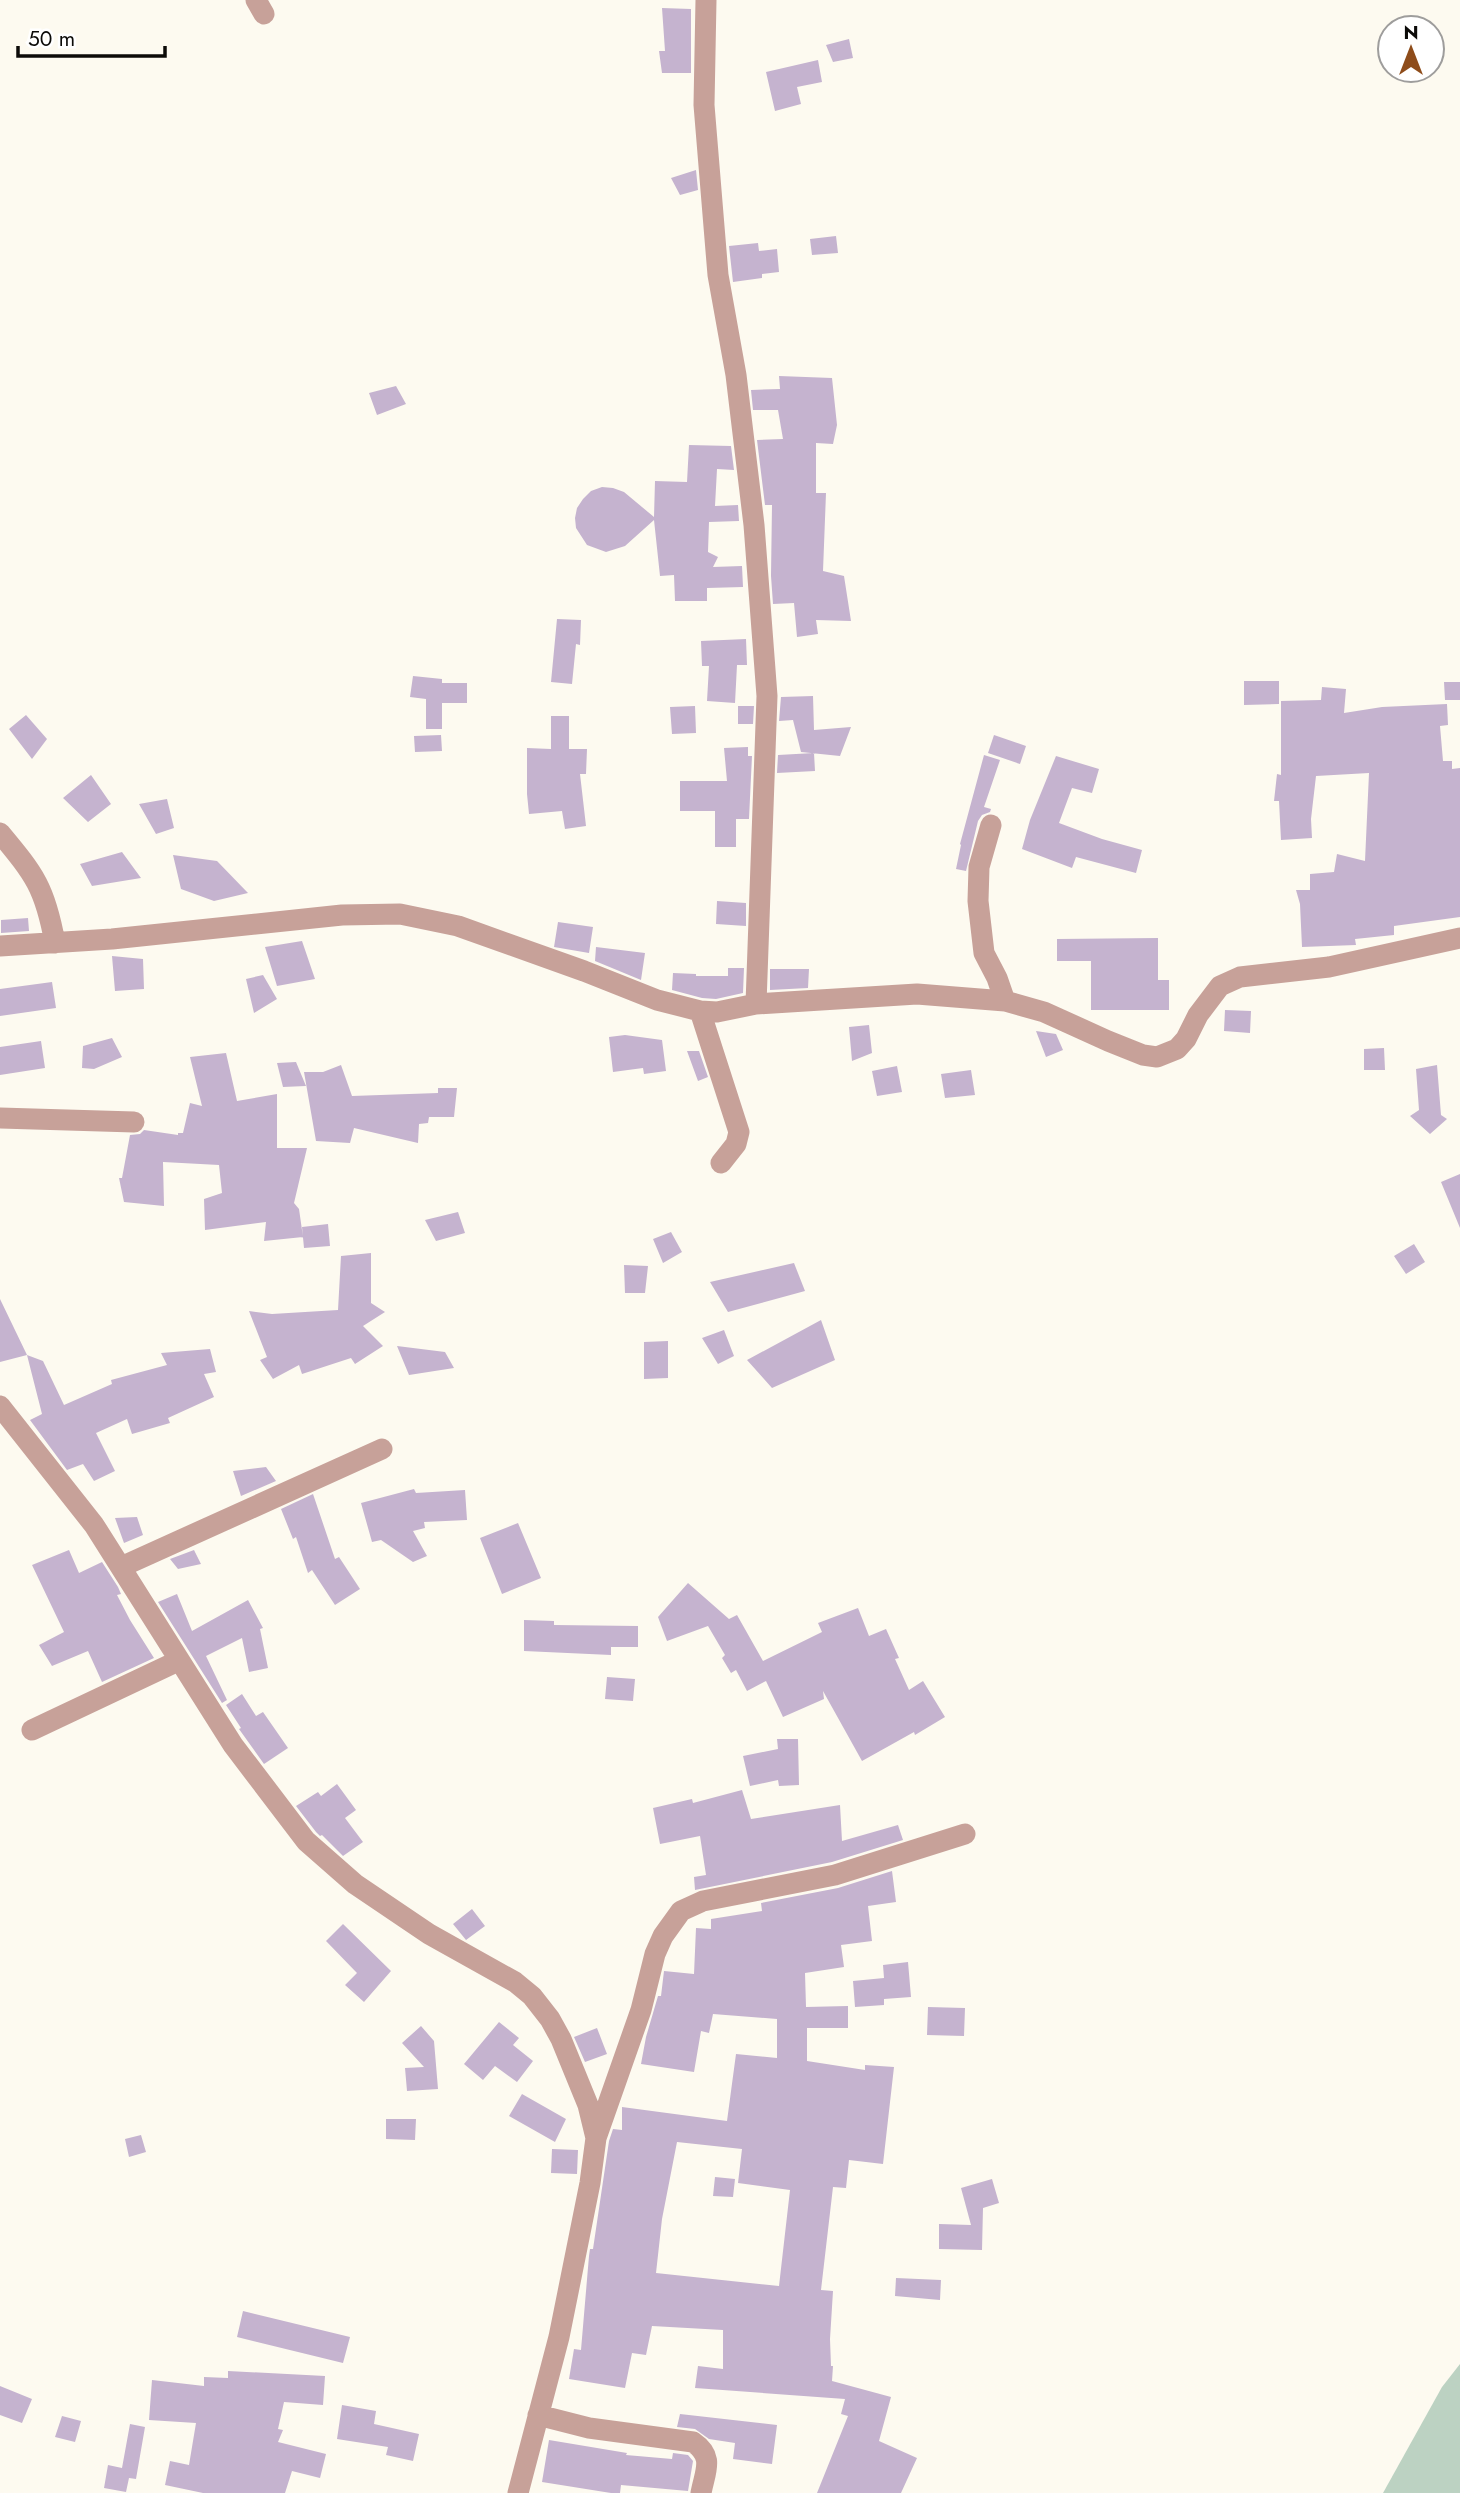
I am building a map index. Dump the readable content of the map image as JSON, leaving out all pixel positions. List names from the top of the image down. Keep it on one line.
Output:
{"scale_bar":"50 m","north":"top"}
